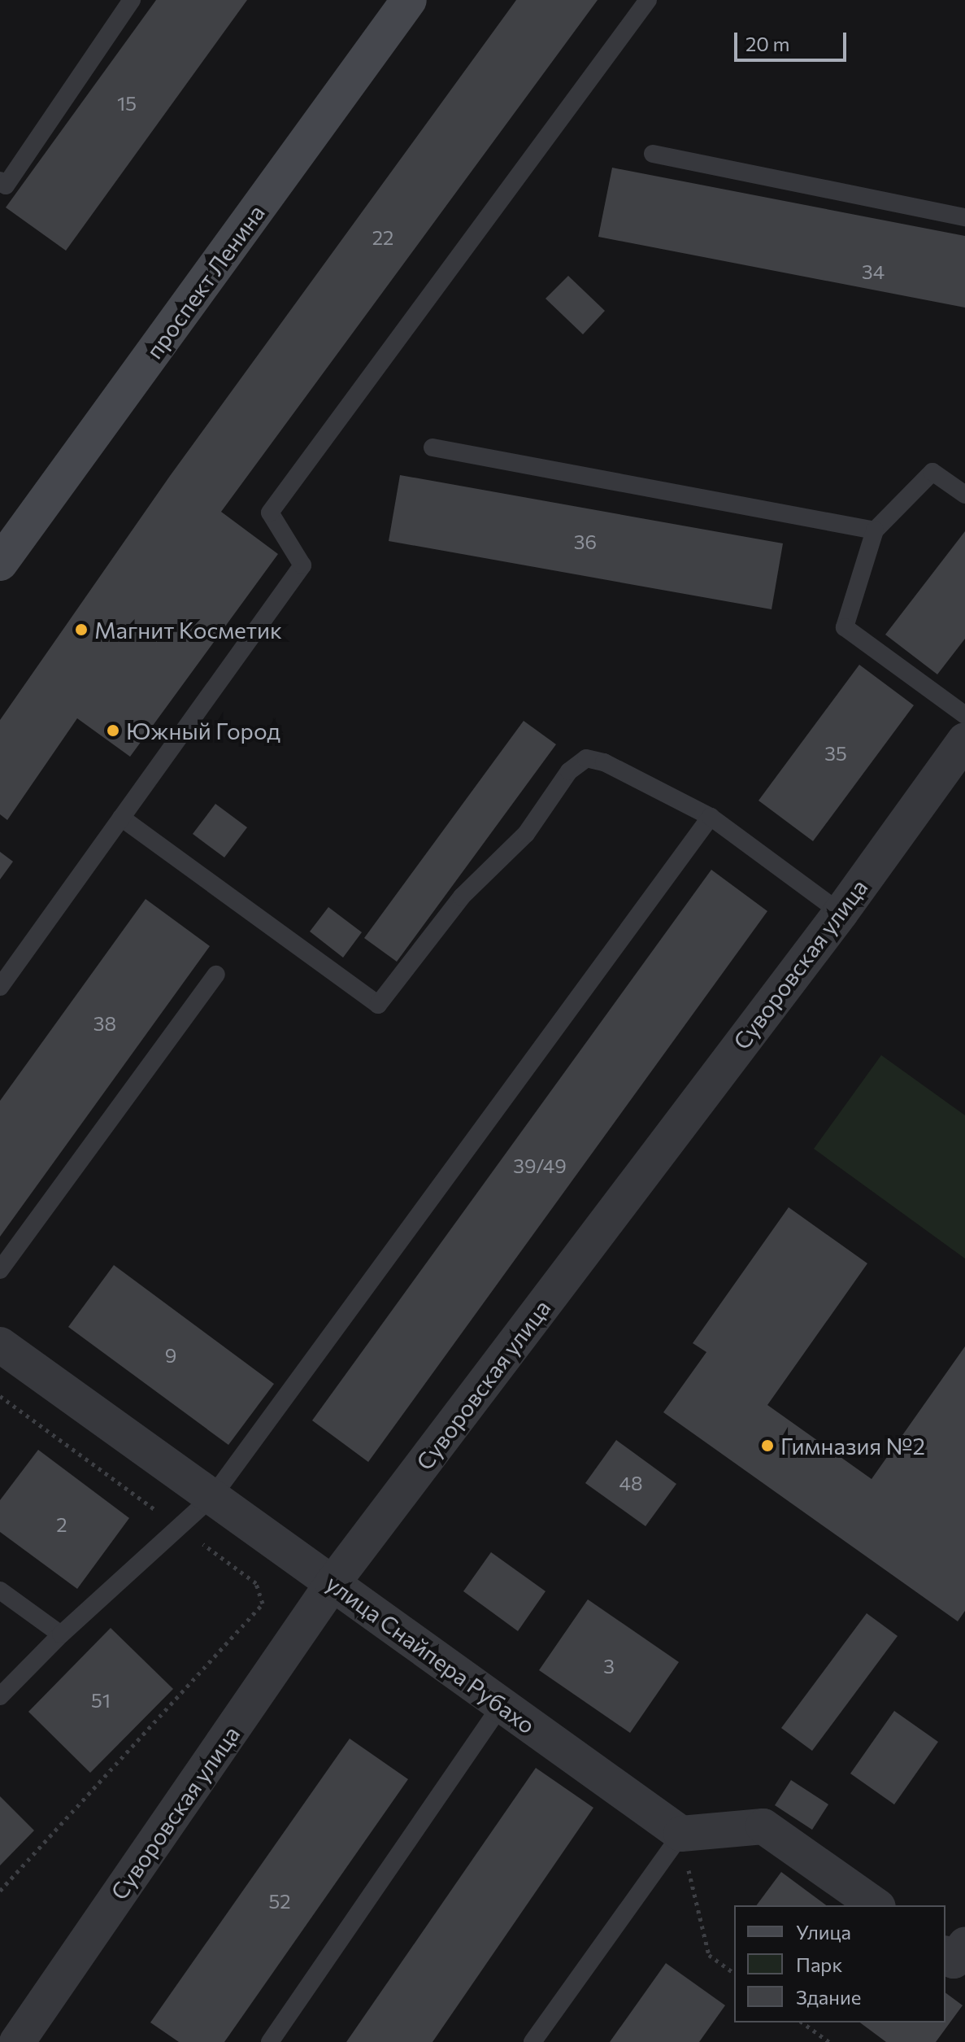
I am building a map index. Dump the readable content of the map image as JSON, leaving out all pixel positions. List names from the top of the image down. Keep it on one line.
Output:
{"streets":{"street":["проспект Ленина","Суворовская улица","улица Снайпера Рубахо"]},"crossings":[["Суворовская улица","улица Снайпера Рубахо"]],"places":["Магнит Косметик","Южный Город","Гимназия №2"],"house_numbers":["15","22","34","36","35","38","39/49","9","48","2","3","51","52"],"legend":["Улица","Парк","Здание"],"scale_bar":"20 m"}
